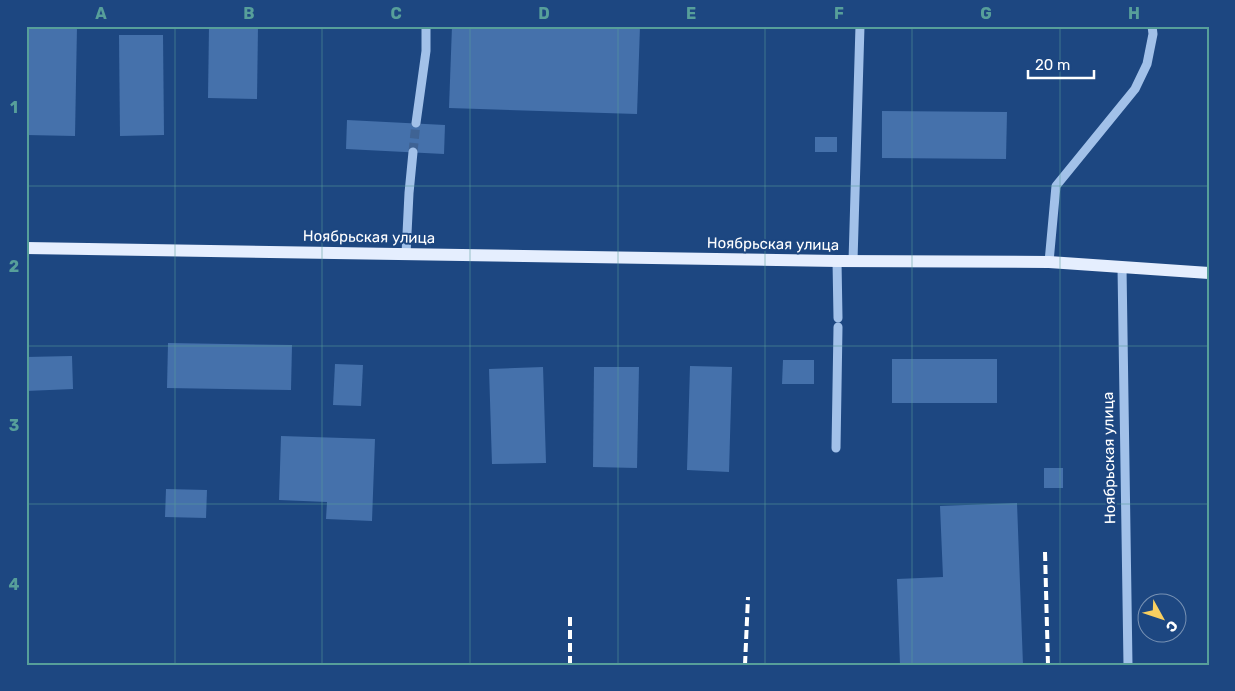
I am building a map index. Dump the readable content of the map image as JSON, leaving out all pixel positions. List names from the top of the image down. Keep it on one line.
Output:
{"streets":{"main road":["Ноябрьская улица"]},"scale_bar":"20 m","north":"bottom right","grid":{"columns":["A","B","C","D","E","F","G","H"],"rows":["1","2","3","4"]}}
